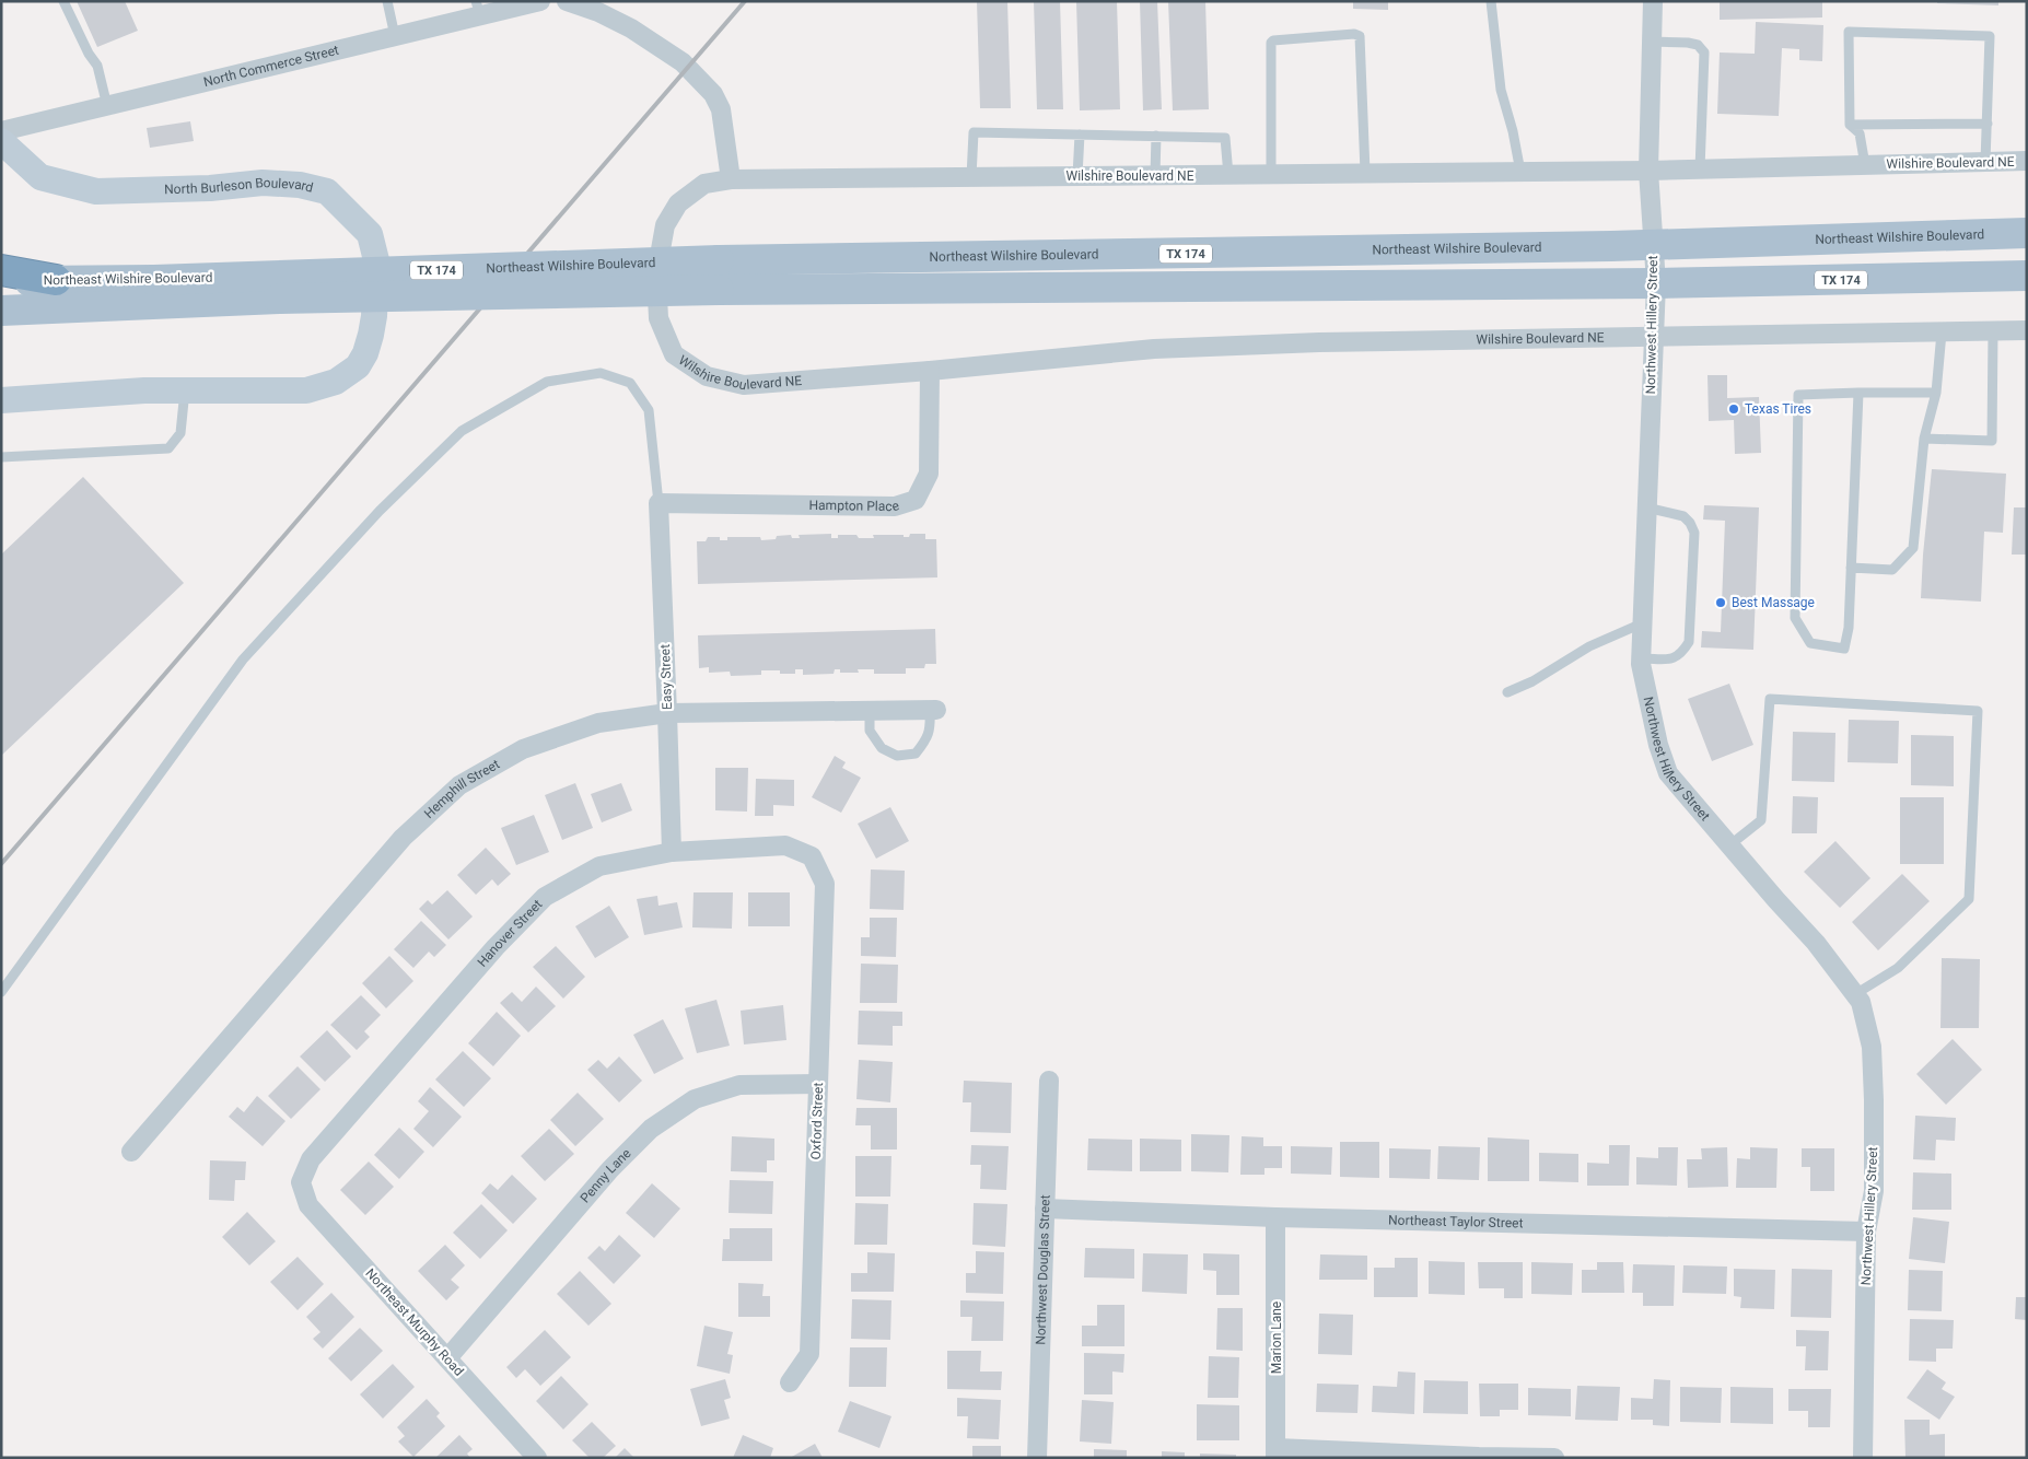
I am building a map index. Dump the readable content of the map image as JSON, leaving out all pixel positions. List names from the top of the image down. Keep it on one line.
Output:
{"streets":{"main road":["North Burleson Boulevard","Northeast Wilshire Boulevard","TX 174"],"street":["North Commerce Street","Wilshire Boulevard NE","Northwest Hillery Street","Hampton Place","Easy Street","Hemphill Street","Hanover Street","Oxford Street","Penny Lane","Northeast Taylor Street","Northwest Douglas Street","Northeast Murphy Road","Marion Lane"]},"crossings":[["Wilshire Boulevard NE","Northwest Hillery Street"],["Wilshire Boulevard NE","Hampton Place"],["Northeast Wilshire Boulevard","Northwest Hillery Street"],["Northwest Hillery Street","Northeast Taylor Street"],["Hampton Place","Easy Street"],["Easy Street","Hemphill Street"],["Easy Street","Hanover Street"],["Hanover Street","Oxford Street"],["Hanover Street","Northeast Murphy Road"],["Oxford Street","Penny Lane"],["Penny Lane","Northeast Murphy Road"],["Northeast Taylor Street","Northwest Douglas Street"],["Northeast Taylor Street","Marion Lane"]],"places":["Texas Tires","Best Massage"]}
